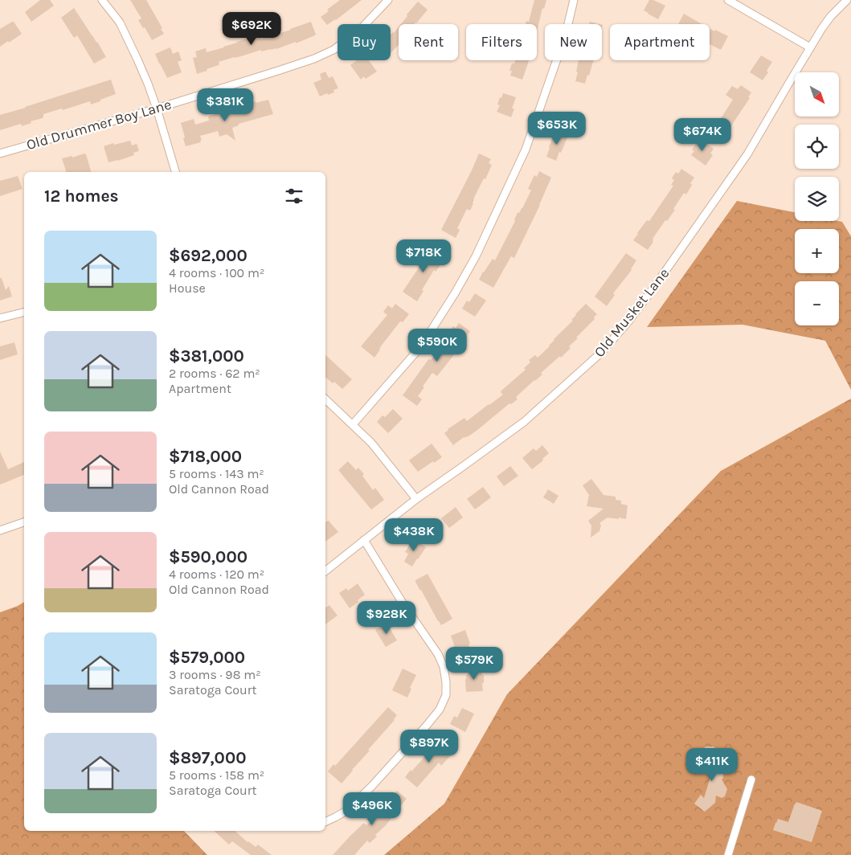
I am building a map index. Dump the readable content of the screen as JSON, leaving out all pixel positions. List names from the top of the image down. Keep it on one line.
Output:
{"streets":{"street":["Old Drummer Boy Lane","Old Musket Lane"]},"north":"bottom right","page":{"price":["$692K","$381K","$653K","$674K","$718K","$590K","$438K","$928K","$579K","$897K","$411K","$496K"],"chip":["Buy","Rent","Filters","New","Apartment"],"map_buttons":["+","−"],"heading":"12 homes","list":[{"name":"$692,000","note":"4 rooms · 100 m² · House"},{"name":"$381,000","note":"2 rooms · 62 m² · Apartment"},{"name":"$718,000","note":"5 rooms · 143 m² · Old Cannon Road"},{"name":"$590,000","note":"4 rooms · 120 m² · Old Cannon Road"},{"name":"$579,000","note":"3 rooms · 98 m² · Saratoga Court"},{"name":"$897,000","note":"5 rooms · 158 m² · Saratoga Court"}]}}
